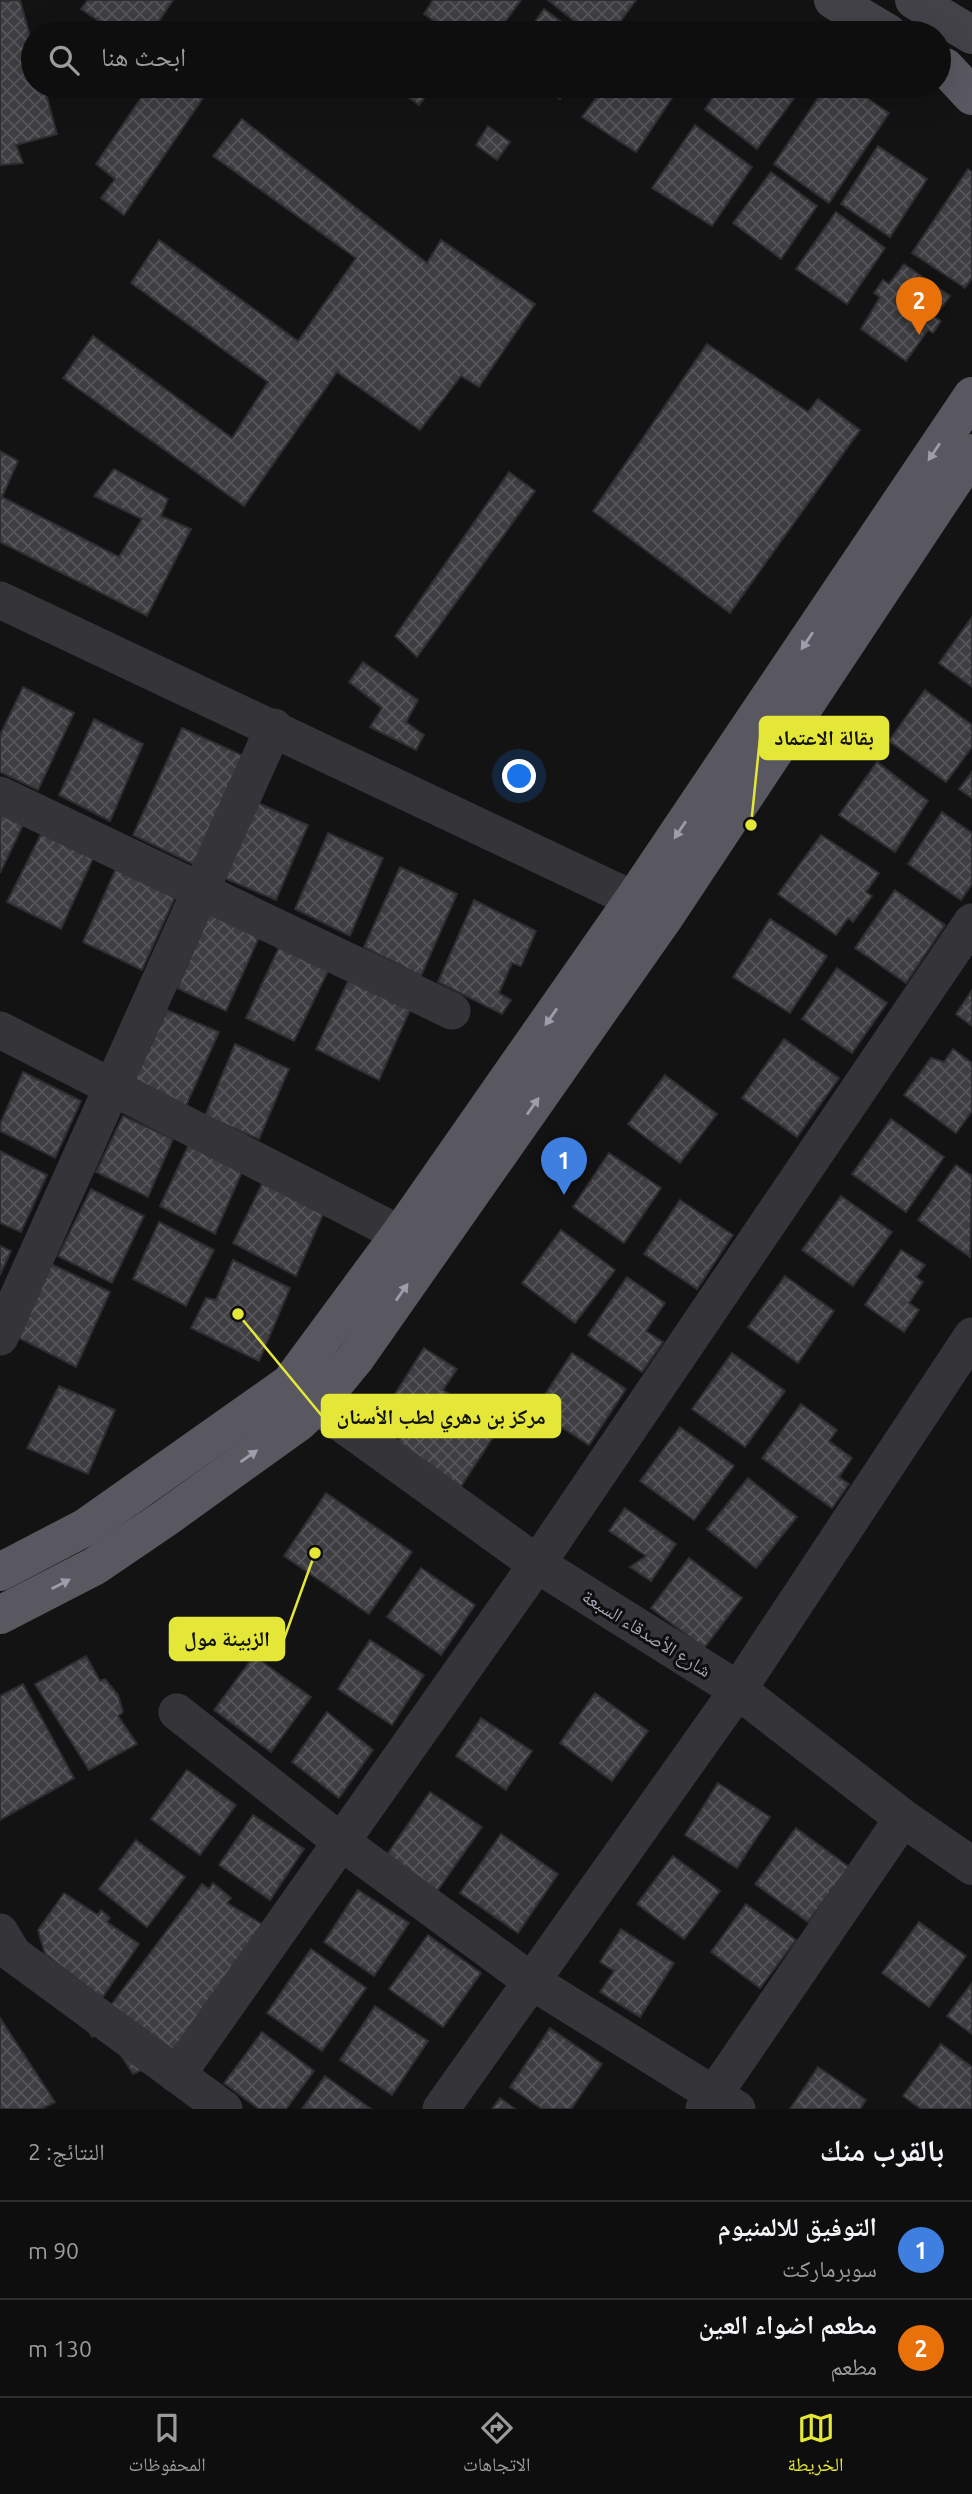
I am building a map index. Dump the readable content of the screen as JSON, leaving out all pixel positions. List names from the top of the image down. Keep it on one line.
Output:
{"streets":{"street":["شارع الأصدقاء السبعة"]},"places":["بقالة الاعتماد","مركز بن دهري لطب الأسنان","الزبينة مول"],"page":{"search":"ابحث هنا","pins":["2","1"],"heading":["بالقرب منك","النتائج: 2"],"list":[{"mark":"1","name":"التوفيق للالمنيوم","note":"سوبرماركت","value":"90 m"},{"mark":"2","name":"مطعم اضواء العين","note":"مطعم","value":"130 m"}],"nav":["الخريطة","الاتجاهات","المحفوظات"]}}
